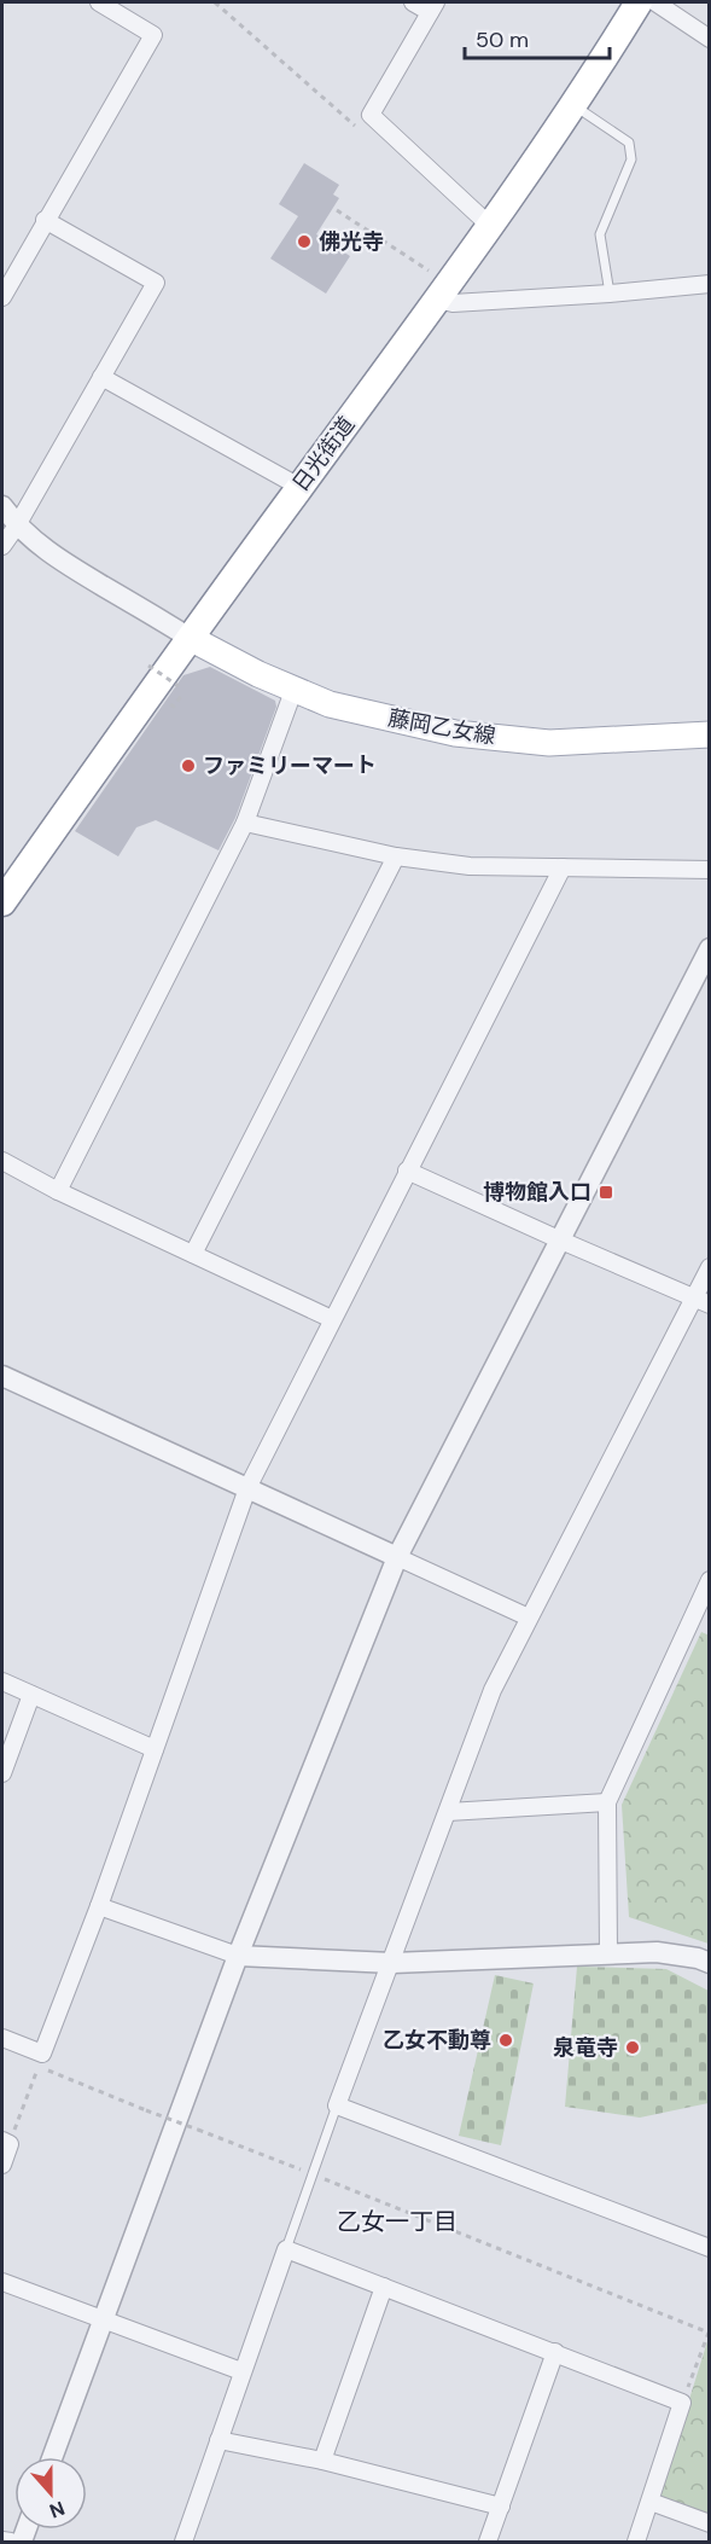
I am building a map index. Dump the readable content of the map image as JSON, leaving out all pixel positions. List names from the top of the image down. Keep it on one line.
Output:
{"streets":{"highway":["日光街道"],"main road":["藤岡乙女線"]},"crossings":[["日光街道","藤岡乙女線"]],"districts":["乙女一丁目"],"places":{"other":["佛光寺","ファミリーマート","乙女不動尊","泉竜寺"],"transit":["博物館入口"]},"scale_bar":"50 m","north":"bottom"}
